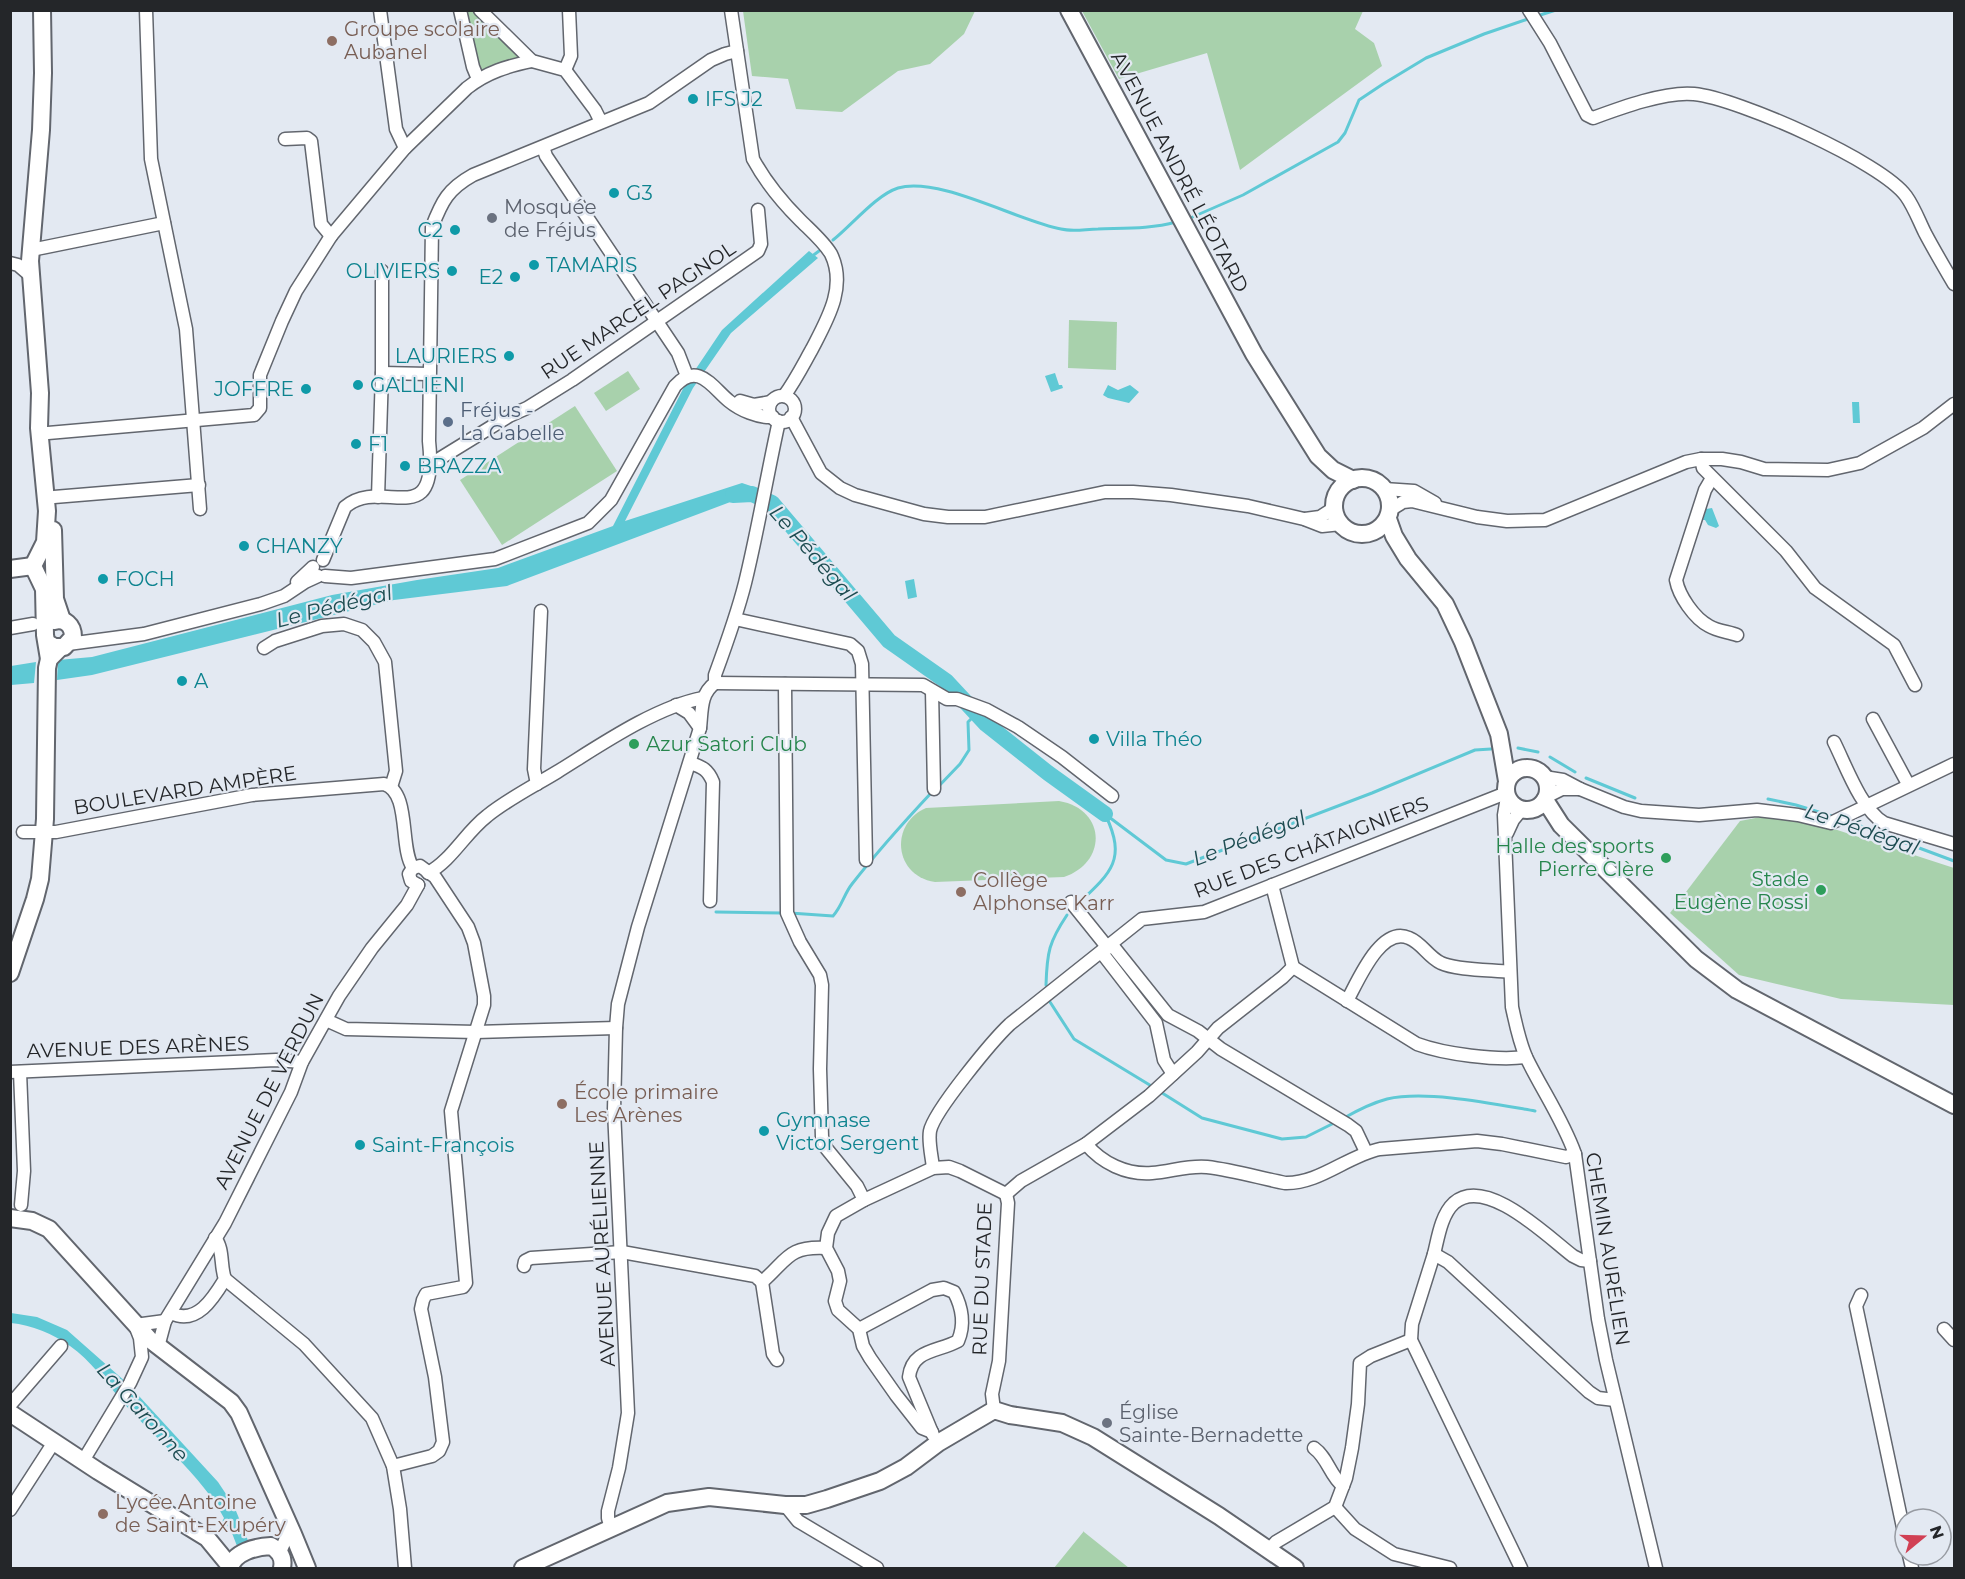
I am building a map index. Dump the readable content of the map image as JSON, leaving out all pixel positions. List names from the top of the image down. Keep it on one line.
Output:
{"streets":{"main road":["AVENUE ANDRÉ LÉOTARD"],"street":["RUE MARCEL PAGNOL","BOULEVARD AMPÈRE","RUE DES CHÂTAIGNIERS","AVENUE DES ARÈNES","AVENUE DE VERDUN","CHEMIN AURÉLIEN","AVENUE AURÉLIENNE","RUE DU STADE"]},"crossings":[["RUE DES CHÂTAIGNIERS","CHEMIN AURÉLIEN"],["RUE DES CHÂTAIGNIERS","RUE DU STADE"],["AVENUE DES ARÈNES","AVENUE DE VERDUN"]],"water":["Le Pédégal","La Garonne"],"places":["Groupe scolaire Aubanel","IFS J2","G3","Mosquée de Fréjus","C2","TAMARIS","OLIVIERS","E2","LAURIERS","GALLIENI","JOFFRE","Fréjus - La Gabelle","F1","BRAZZA","CHANZY","FOCH","A","Villa Théo","Azur Satori Club","Halle des sports Pierre Clère","Stade Eugène Rossi","Collège Alphonse Karr","École primaire Les Arènes","Gymnase Victor Sergent","Saint-François","Église Sainte-Bernadette","Lycée Antoine de Saint-Exupéry"],"north":"right"}
